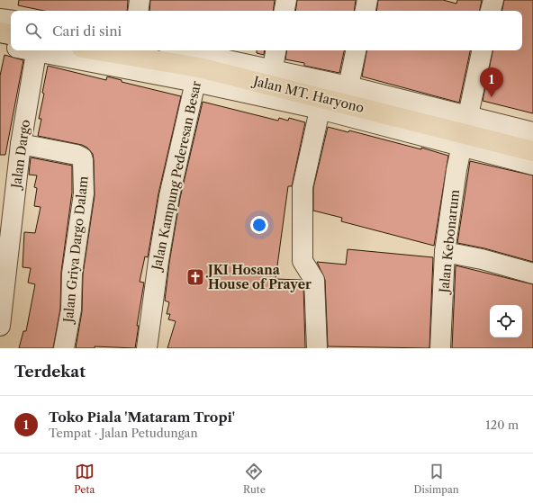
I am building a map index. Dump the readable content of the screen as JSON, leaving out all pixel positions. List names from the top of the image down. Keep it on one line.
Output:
{"streets":{"main road":["Jalan MT. Haryono"],"street":["Jalan Dargo","Jalan Kampung Pederesan Besar","Jalan Kebonarum","Jalan Griya Dargo Dalam"]},"crossings":[["Jalan MT. Haryono","Jalan Kampung Pederesan Besar"],["Jalan MT. Haryono","Jalan Kebonarum"],["Jalan Dargo","Jalan Griya Dargo Dalam"]],"places":{"church":["JKI Hosana House of Prayer"]},"page":{"search":"Cari di sini","pins":"1","heading":"Terdekat","list":[{"mark":"1","name":"Toko Piala 'Mataram Tropi'","note":"Tempat · Jalan Petudungan","value":"120 m"}],"nav":["Peta","Rute","Disimpan"]}}
